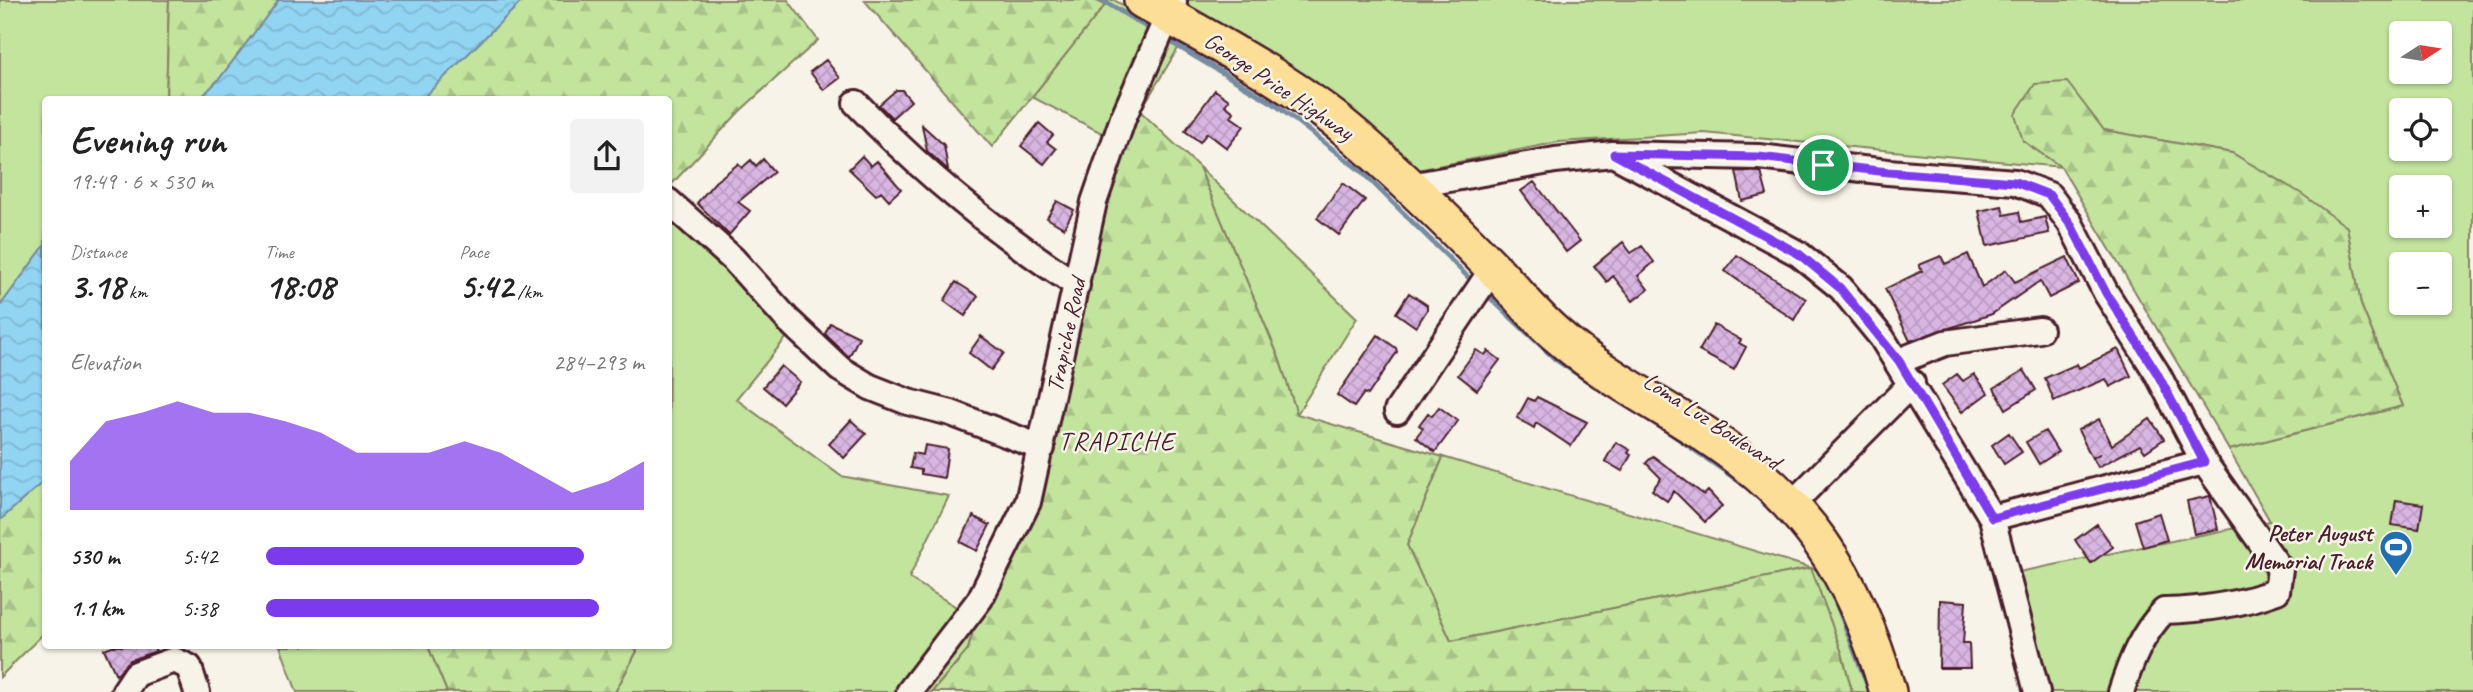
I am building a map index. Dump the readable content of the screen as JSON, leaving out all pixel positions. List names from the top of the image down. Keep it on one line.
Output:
{"streets":{"highway":["George Price Highway","Loma Luz Boulevard"],"street":["Trapiche Road"]},"crossings":[["George Price Highway","Trapiche Road"],["George Price Highway","Loma Luz Boulevard"]],"districts":["TRAPICHE"],"places":{"sports":["Peter August Memorial Track"]},"north":"right","page":{"map_buttons":["+","−"],"heading":["Evening run","19:49 · 6 × 530 m"],"stats":[["Distance","3.18 km"],["Time","18:08"],["Pace","5:42 /km"]],"chart":["Elevation","284–293 m"],"list":[{"name":"530 m","note":"5:42"},{"name":"1.1 km","note":"5:38"}]}}
